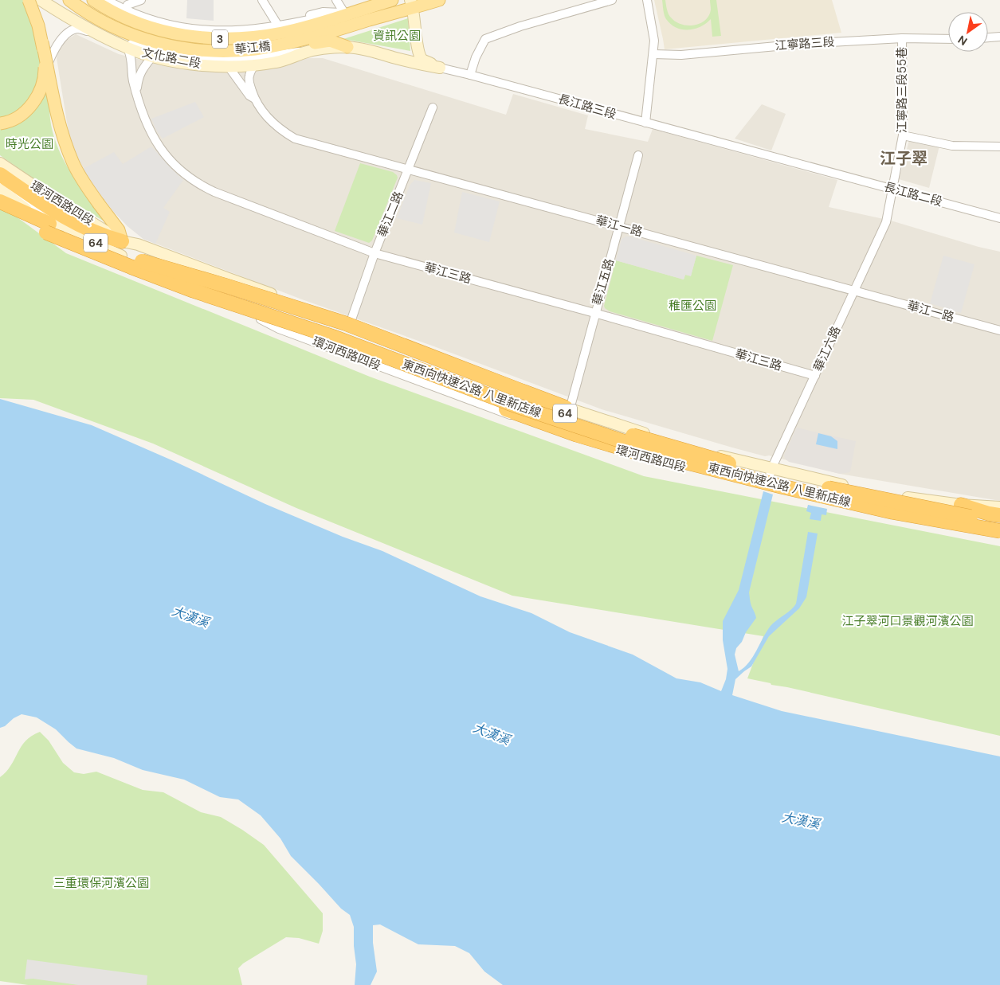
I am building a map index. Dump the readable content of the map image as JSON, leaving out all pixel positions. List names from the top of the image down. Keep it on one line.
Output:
{"streets":{"highway":["64","東西向快速公路 八里新店線"],"main road":["3","華江橋","文化路二段","長江路三段","環河西路四段"],"street":["江寧路三段","江寧路三段55巷","長江路二段","華江二路","華江一路","華江三路","華江五路","華江六路"]},"crossings":[["3","華江橋"],["江寧路三段","江寧路三段55巷"],["文化路二段","長江路三段"],["文化路二段","華江一路"],["文化路二段","華江三路"],["江寧路三段55巷","長江路二段"],["江寧路三段55巷","華江六路"],["長江路三段","長江路二段"],["環河西路四段","華江二路"],["環河西路四段","64"],["環河西路四段","華江五路"],["環河西路四段","華江六路"],["環河西路四段","東西向快速公路 八里新店線"],["華江二路","華江一路"],["華江二路","華江三路"],["華江一路","華江五路"],["華江一路","華江六路"],["64","東西向快速公路 八里新店線"],["華江三路","華江五路"],["華江三路","華江六路"]],"districts":["江子翠"],"water":["大漢溪"],"parks":["資訊公園","時光公園","稚匯公園","江子翠河口景觀河濱公園","三重環保河濱公園"],"north":"bottom left"}
